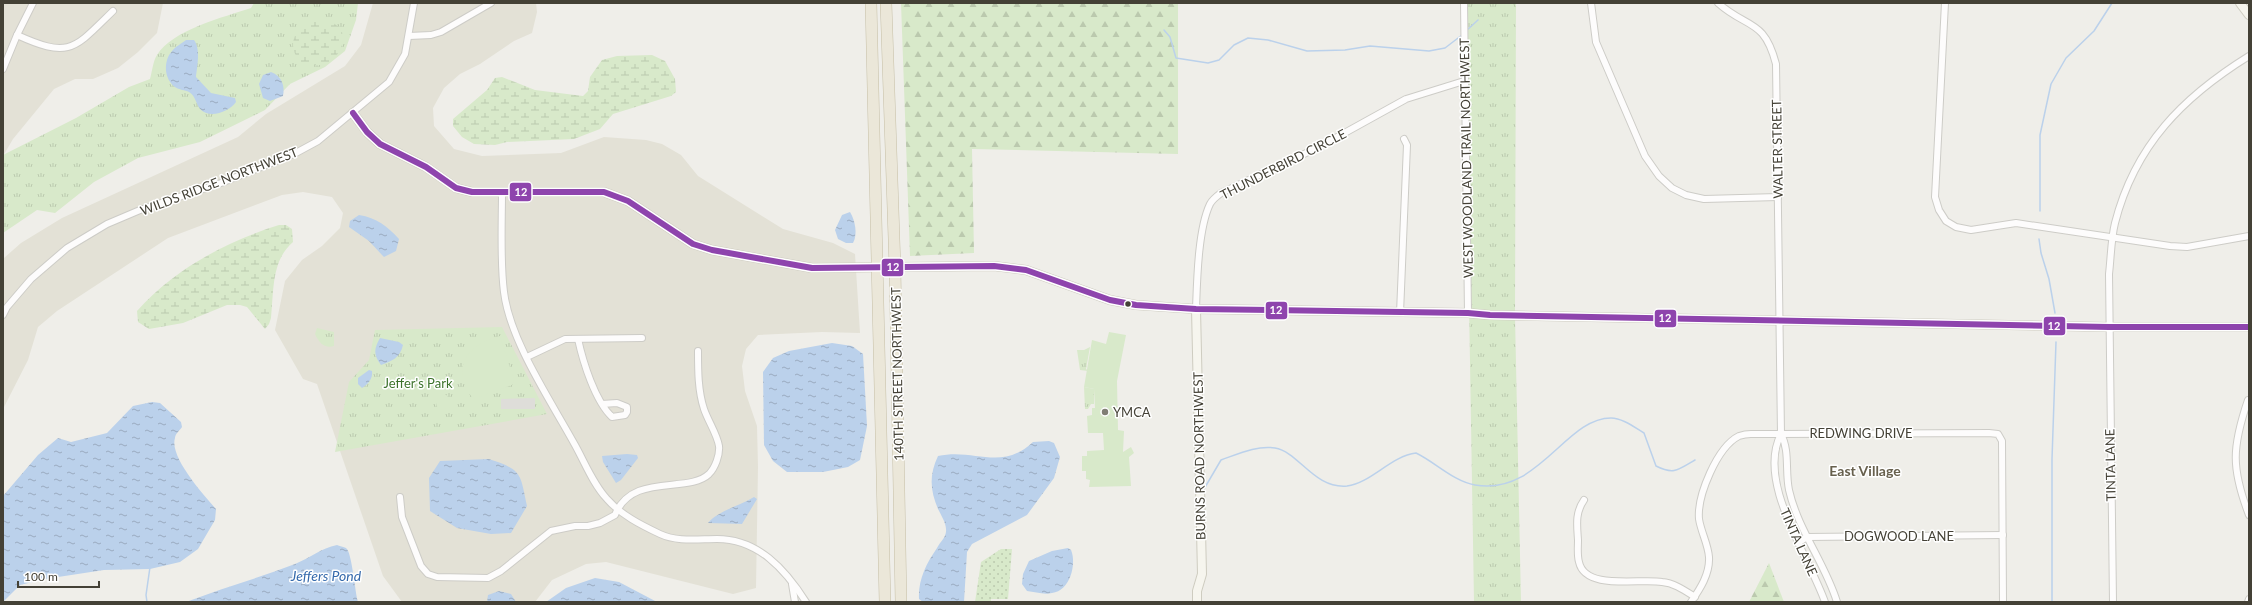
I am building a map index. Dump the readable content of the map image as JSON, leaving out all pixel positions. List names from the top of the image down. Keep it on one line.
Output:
{"streets":{"highway":["140TH STREET NORTHWEST"],"street":["WALTER STREET","WEST WOODLAND TRAIL NORTHWEST","THUNDERBIRD CIRCLE","WILDS RIDGE NORTHWEST","REDWING DRIVE","BURNS ROAD NORTHWEST","TINTA LANE","DOGWOOD LANE"]},"crossings":[["WALTER STREET","TINTA LANE"],["WEST WOODLAND TRAIL NORTHWEST","THUNDERBIRD CIRCLE"],["THUNDERBIRD CIRCLE","BURNS ROAD NORTHWEST"],["REDWING DRIVE","TINTA LANE"],["REDWING DRIVE","DOGWOOD LANE"],["TINTA LANE","DOGWOOD LANE"]],"districts":["East Village"],"water":["Jeffers Pond"],"parks":["Jeffer's Park"],"places":["YMCA"],"lines":["transit line 12"],"scale_bar":"100 m"}
